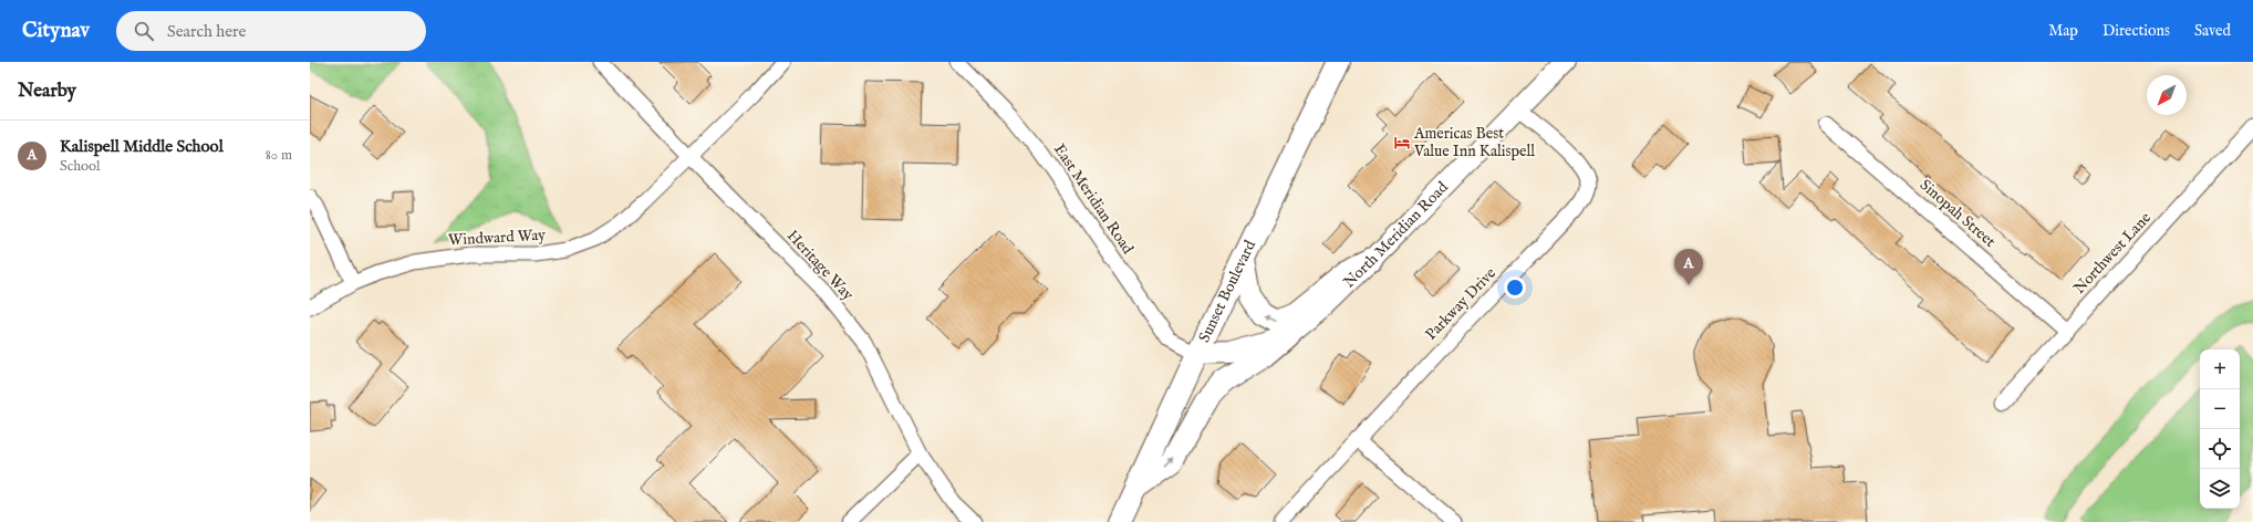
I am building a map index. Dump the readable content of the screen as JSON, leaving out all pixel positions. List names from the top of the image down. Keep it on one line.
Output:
{"streets":{"main road":["North Meridian Road","Sunset Boulevard"],"street":["East Meridian Road","Sinopah Street","Windward Way","Northwest Lane","Heritage Way","Parkway Drive"]},"crossings":[["East Meridian Road","North Meridian Road"],["East Meridian Road","Sunset Boulevard"],["Sinopah Street","Northwest Lane"],["North Meridian Road","Sunset Boulevard"],["North Meridian Road","Parkway Drive"],["Windward Way","Heritage Way"]],"places":{"hotel":["Americas Best Value Inn Kalispell"]},"north":"bottom left","page":{"header":"Citynav","search":"Search here","nav":["Map","Directions","Saved"],"heading":"Nearby","list":[{"mark":"A","name":"Kalispell Middle School","note":"School","value":"80 m"}],"pins":"A","map_buttons":["+","−"]}}
